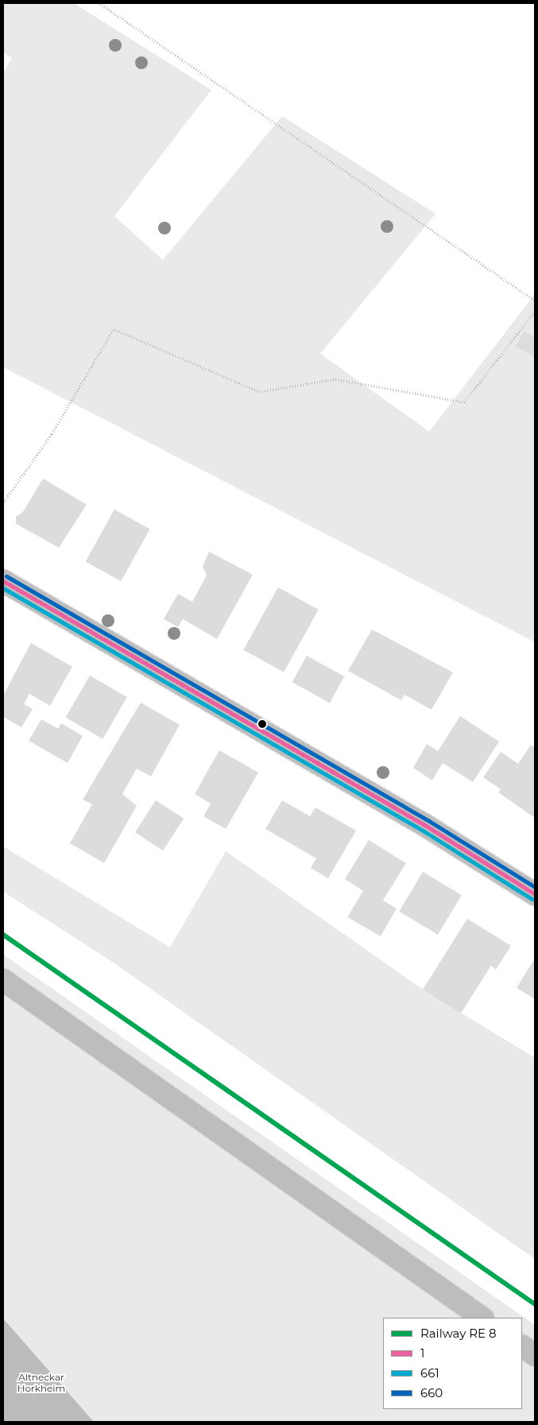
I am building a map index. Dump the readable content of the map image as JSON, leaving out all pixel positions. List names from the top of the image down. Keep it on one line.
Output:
{"parks":["Altneckar Horkheim"],"lines":["transit line 660","transit line 1","transit line 661"],"legend":["Railway RE 8","1","661","660"]}
